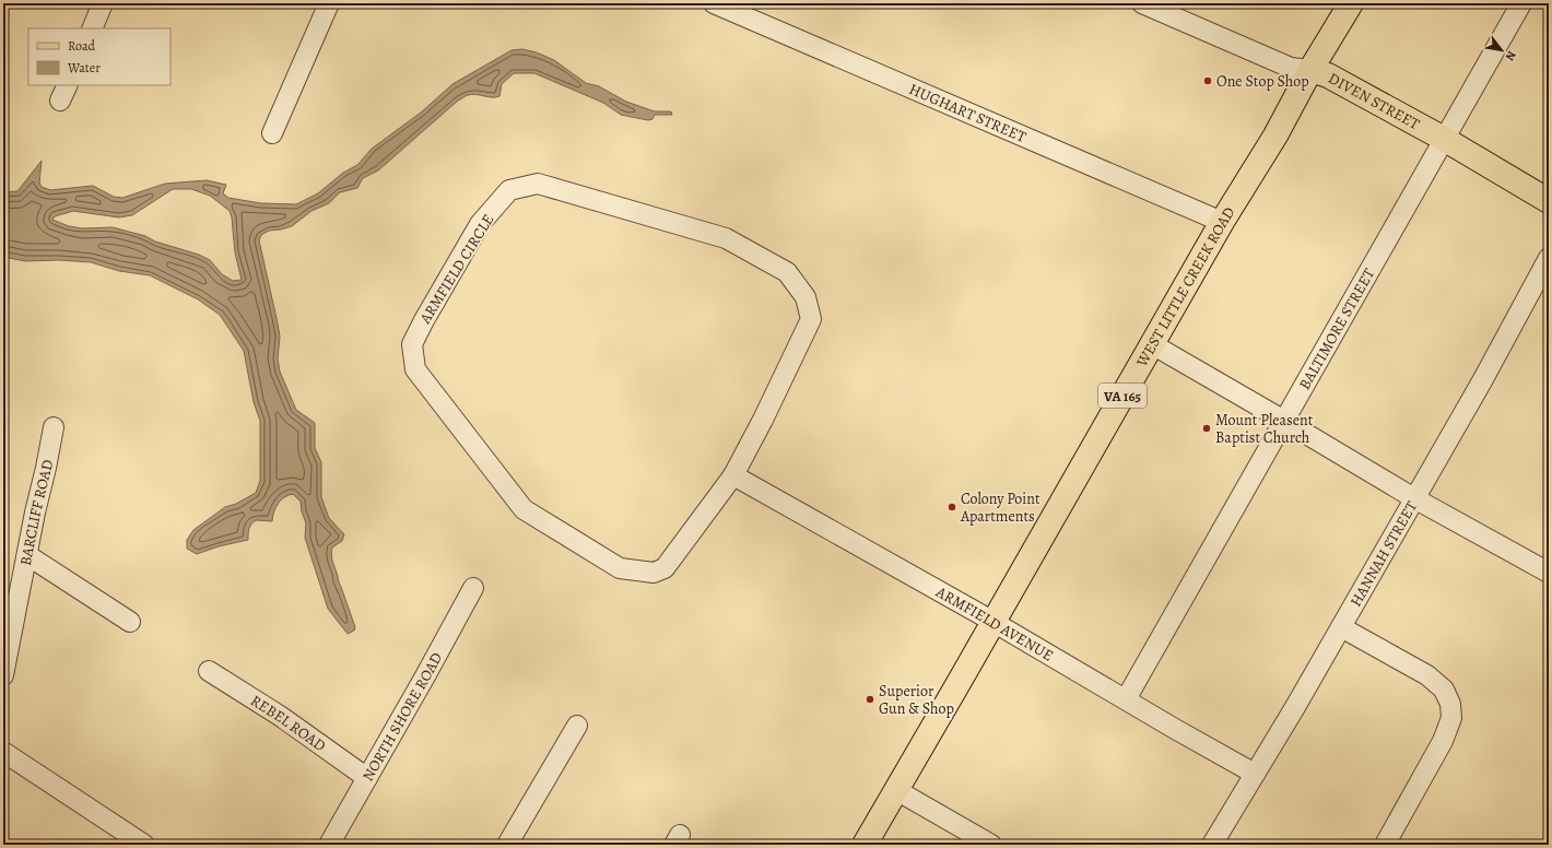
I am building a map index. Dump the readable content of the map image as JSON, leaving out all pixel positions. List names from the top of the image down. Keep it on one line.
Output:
{"streets":{"main road":["DIVEN STREET","WEST LITTLE CREEK ROAD","VA 165"],"street":["HUGHART STREET","ARMFIELD CIRCLE","BALTIMORE STREET","BARCLIFF ROAD","HANNAH STREET","ARMFIELD AVENUE","NORTH SHORE ROAD","REBEL ROAD"]},"crossings":[["DIVEN STREET","WEST LITTLE CREEK ROAD"],["DIVEN STREET","BALTIMORE STREET"],["HUGHART STREET","WEST LITTLE CREEK ROAD"],["ARMFIELD CIRCLE","ARMFIELD AVENUE"],["WEST LITTLE CREEK ROAD","ARMFIELD AVENUE"],["BALTIMORE STREET","ARMFIELD AVENUE"],["HANNAH STREET","ARMFIELD AVENUE"],["NORTH SHORE ROAD","REBEL ROAD"]],"places":["One Stop Shop","Mount Pleasent Baptist Church","Colony Point Apartments","Superior Gun & Shop"],"legend":["Road","Water"],"north":"bottom right"}
